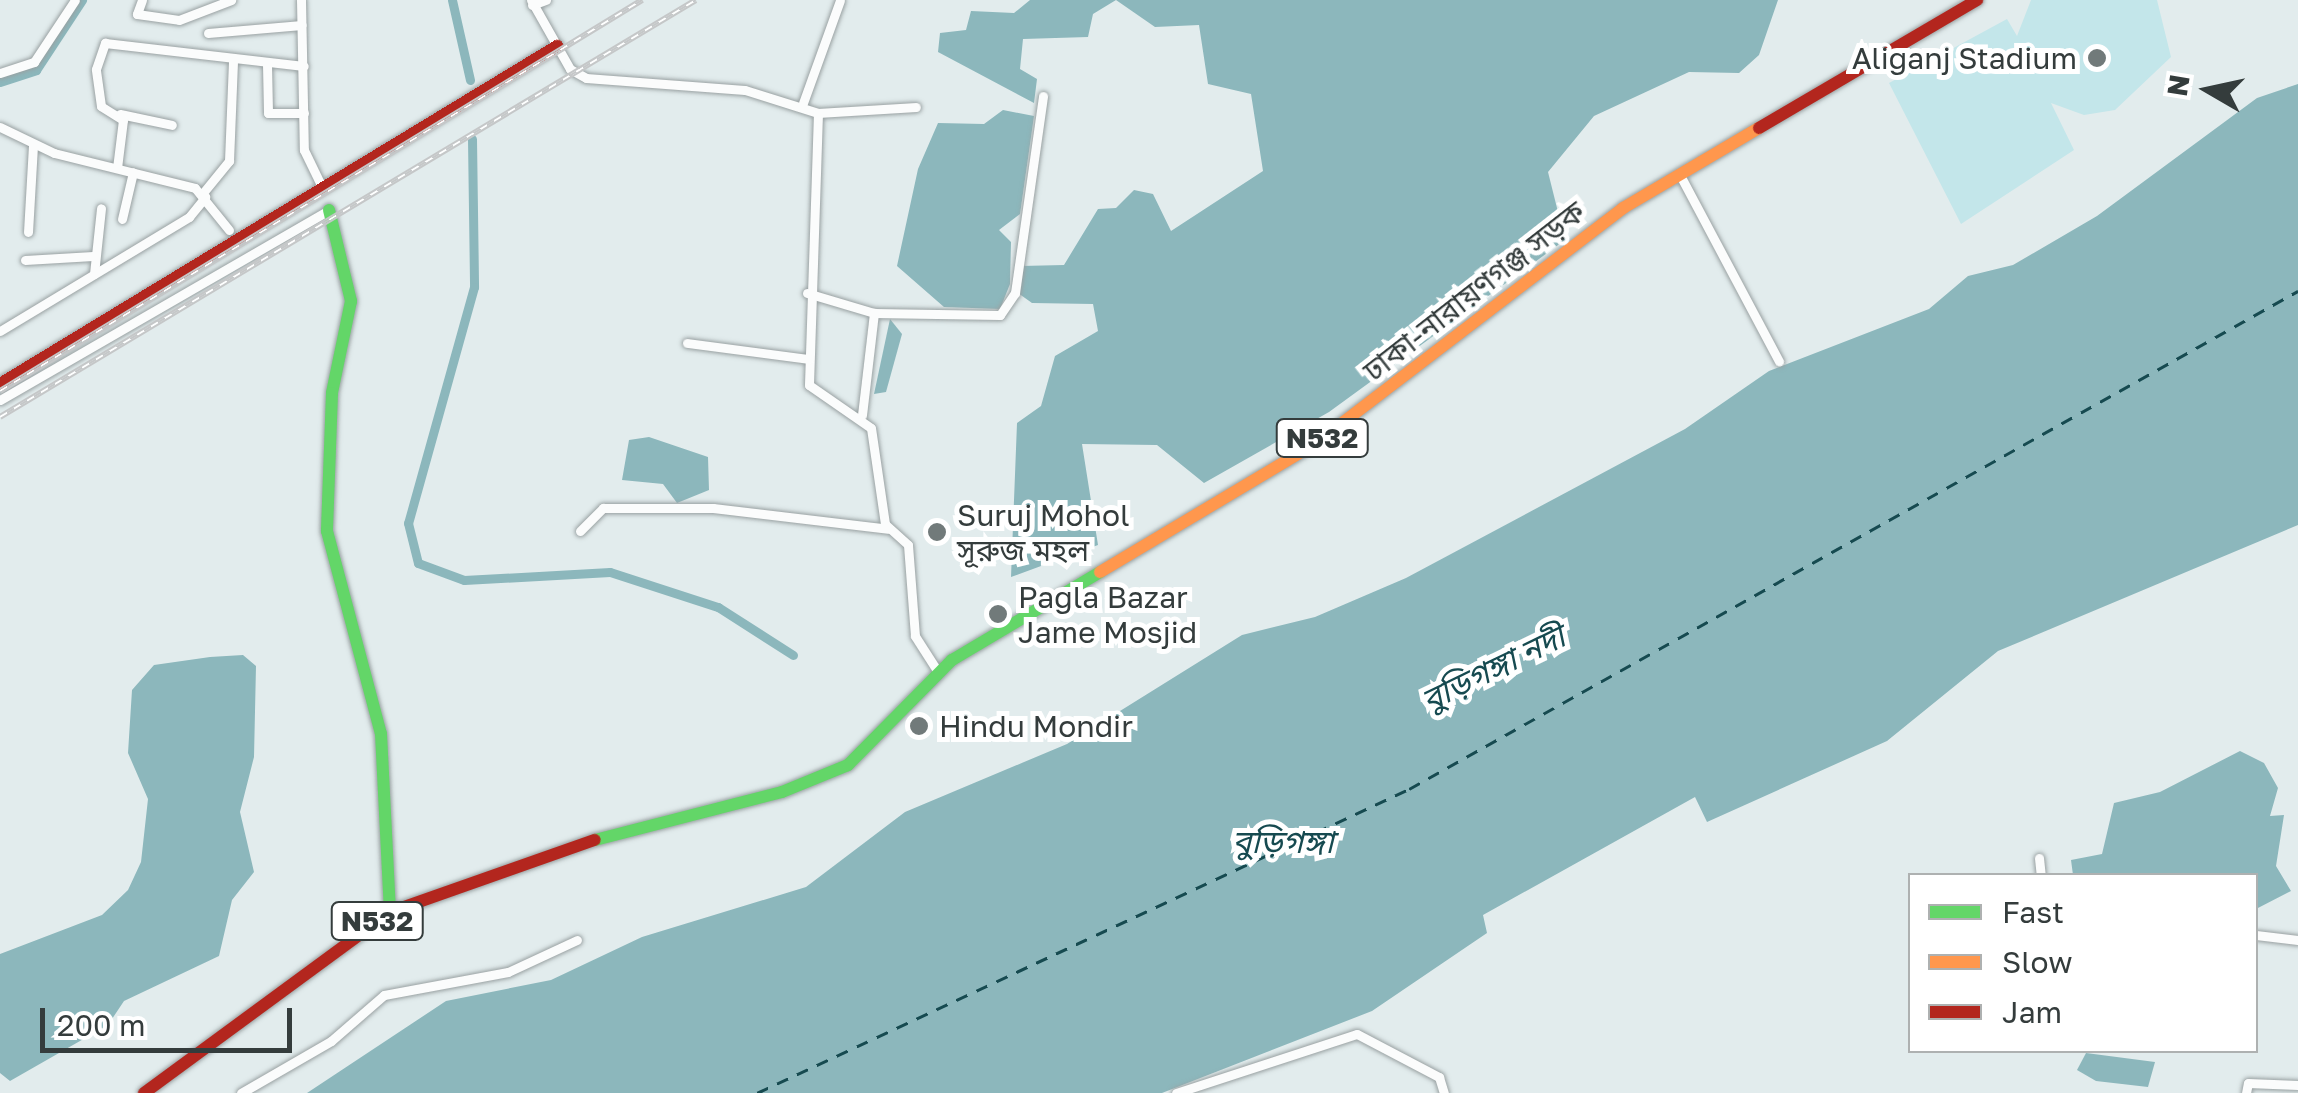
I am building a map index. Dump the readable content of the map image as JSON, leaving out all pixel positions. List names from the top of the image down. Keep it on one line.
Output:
{"streets":{"main road":["ঢাকা-নারায়ণগঞ্জ সড়ক","N532"]},"crossings":[["ঢাকা-নারায়ণগঞ্জ সড়ক","N532"]],"water":["বুড়িগঙ্গা নদী","বুড়িগঙ্গা"],"places":["Aliganj Stadium","Suruj Mohol সূরুজ মহল","Pagla Bazar Jame Mosjid","Hindu Mondir"],"legend":["Fast","Slow","Jam"],"scale_bar":"200 m","north":"left"}
